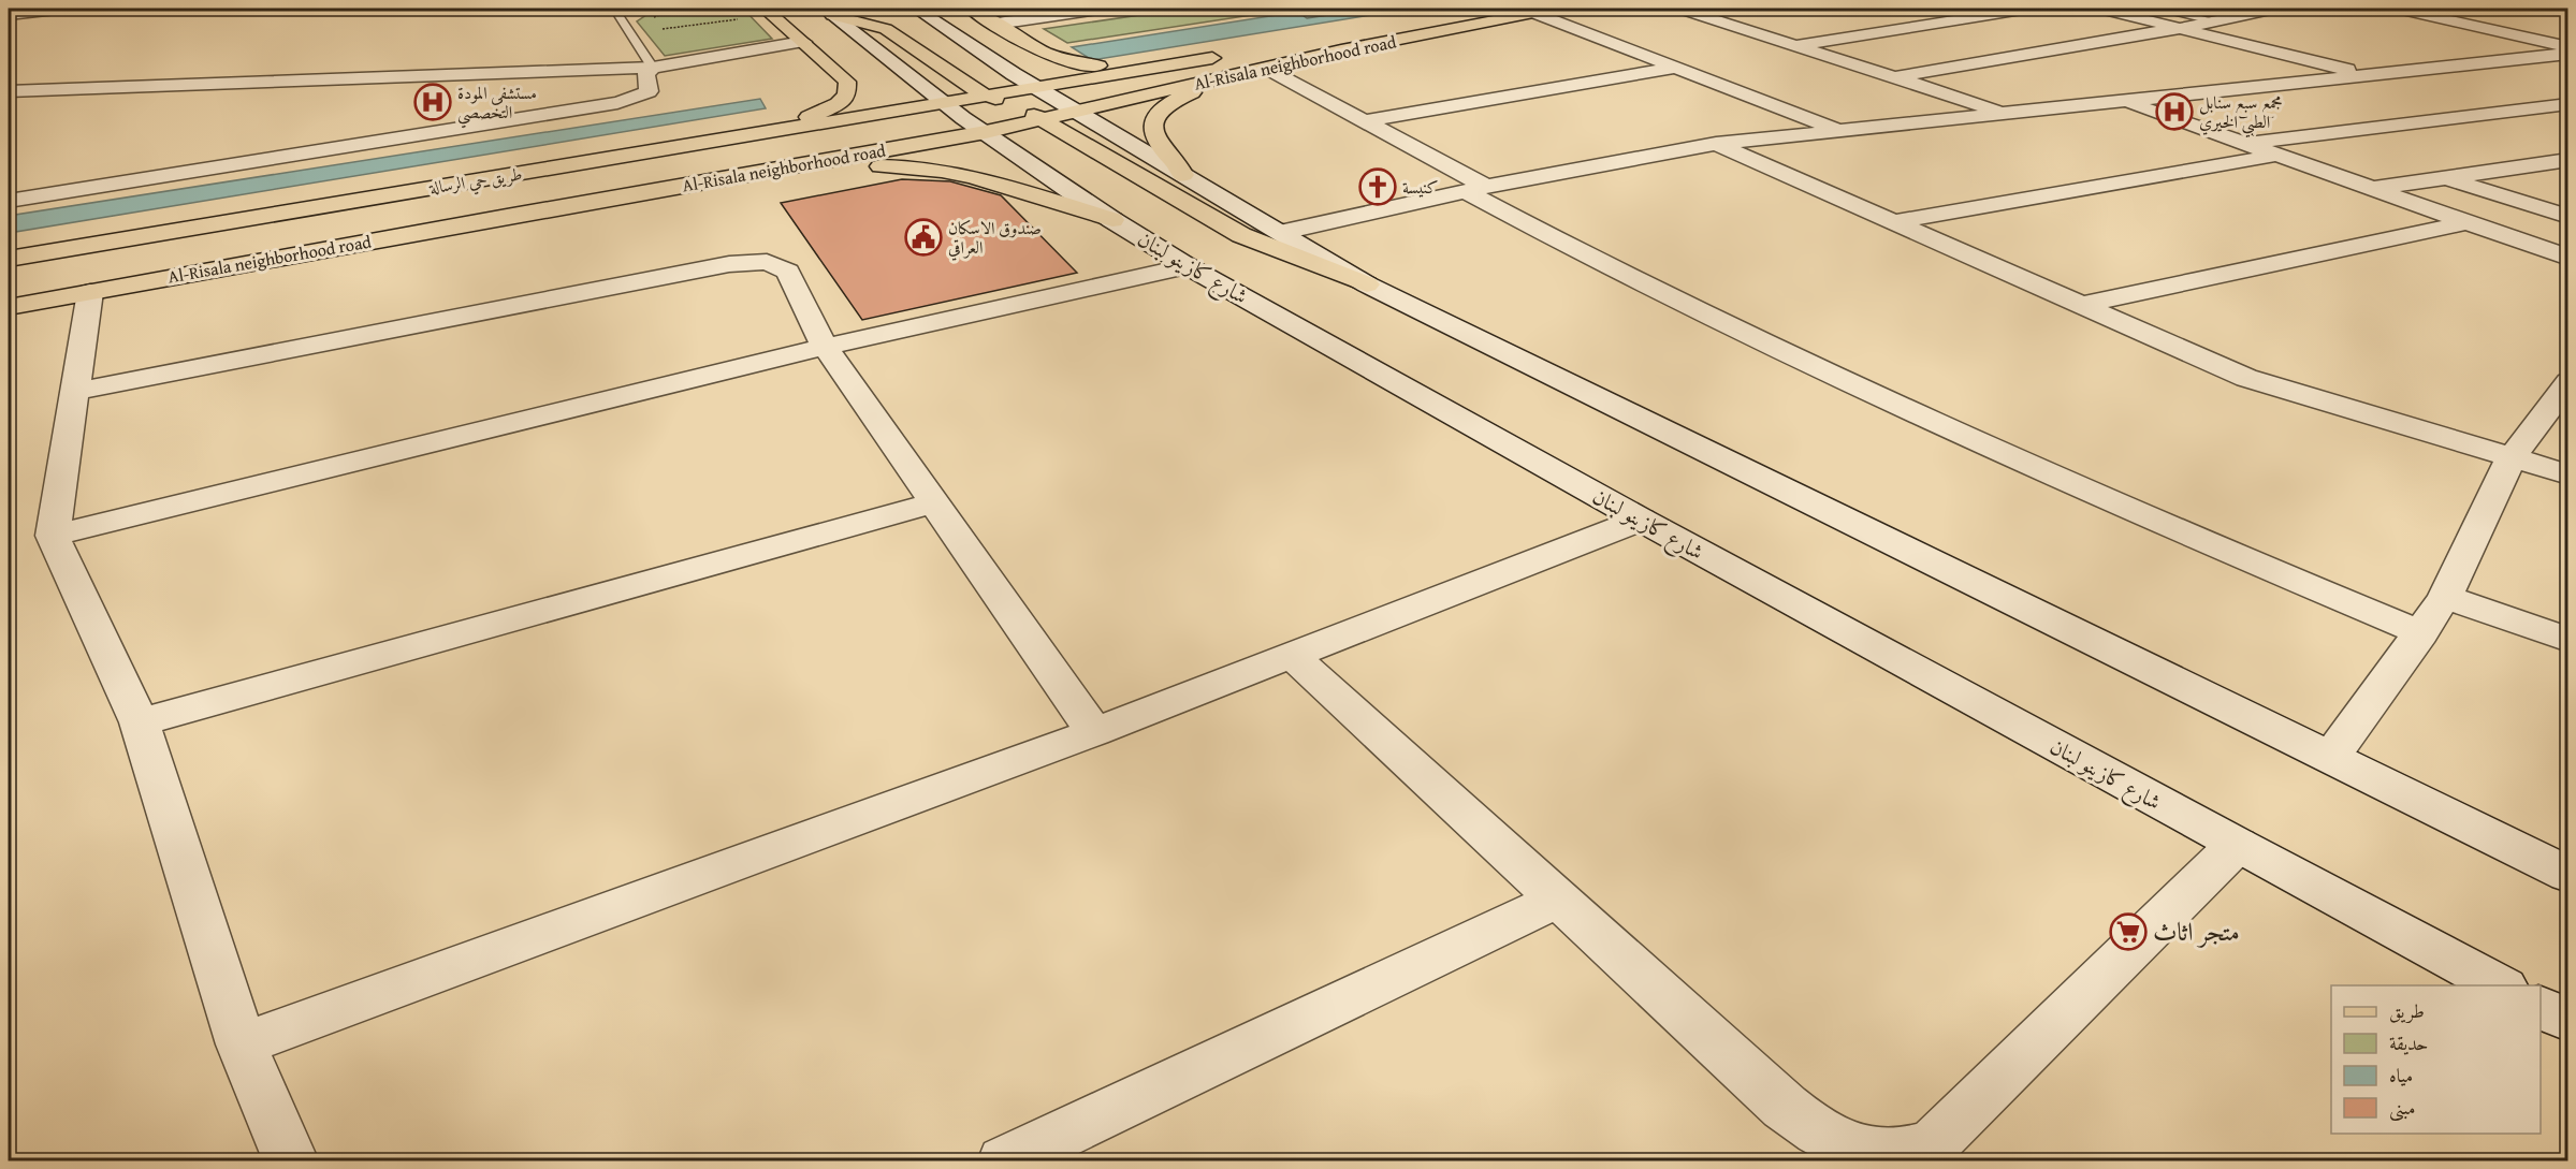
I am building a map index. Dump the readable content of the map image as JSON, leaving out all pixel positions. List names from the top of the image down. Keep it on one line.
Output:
{"streets":{"main road":["Al-Risala neighborhood road","طريق حي الرسالة"],"street":["شارع كازينو لبنان"]},"crossings":[["Al-Risala neighborhood road","طريق حي الرسالة"],["Al-Risala neighborhood road","شارع كازينو لبنان"],["طريق حي الرسالة","شارع كازينو لبنان"]],"places":{"hospital":["مستشفى المودة التخصصي","مجمع سبع سنابل الطبي الخيري"],"church":["كنيسة"],"public building":["صندوق الاسكان العراقي"],"supermarket":["متجر اثاث"]},"legend":["طريق","حديقة","مياه","مبنى"]}
